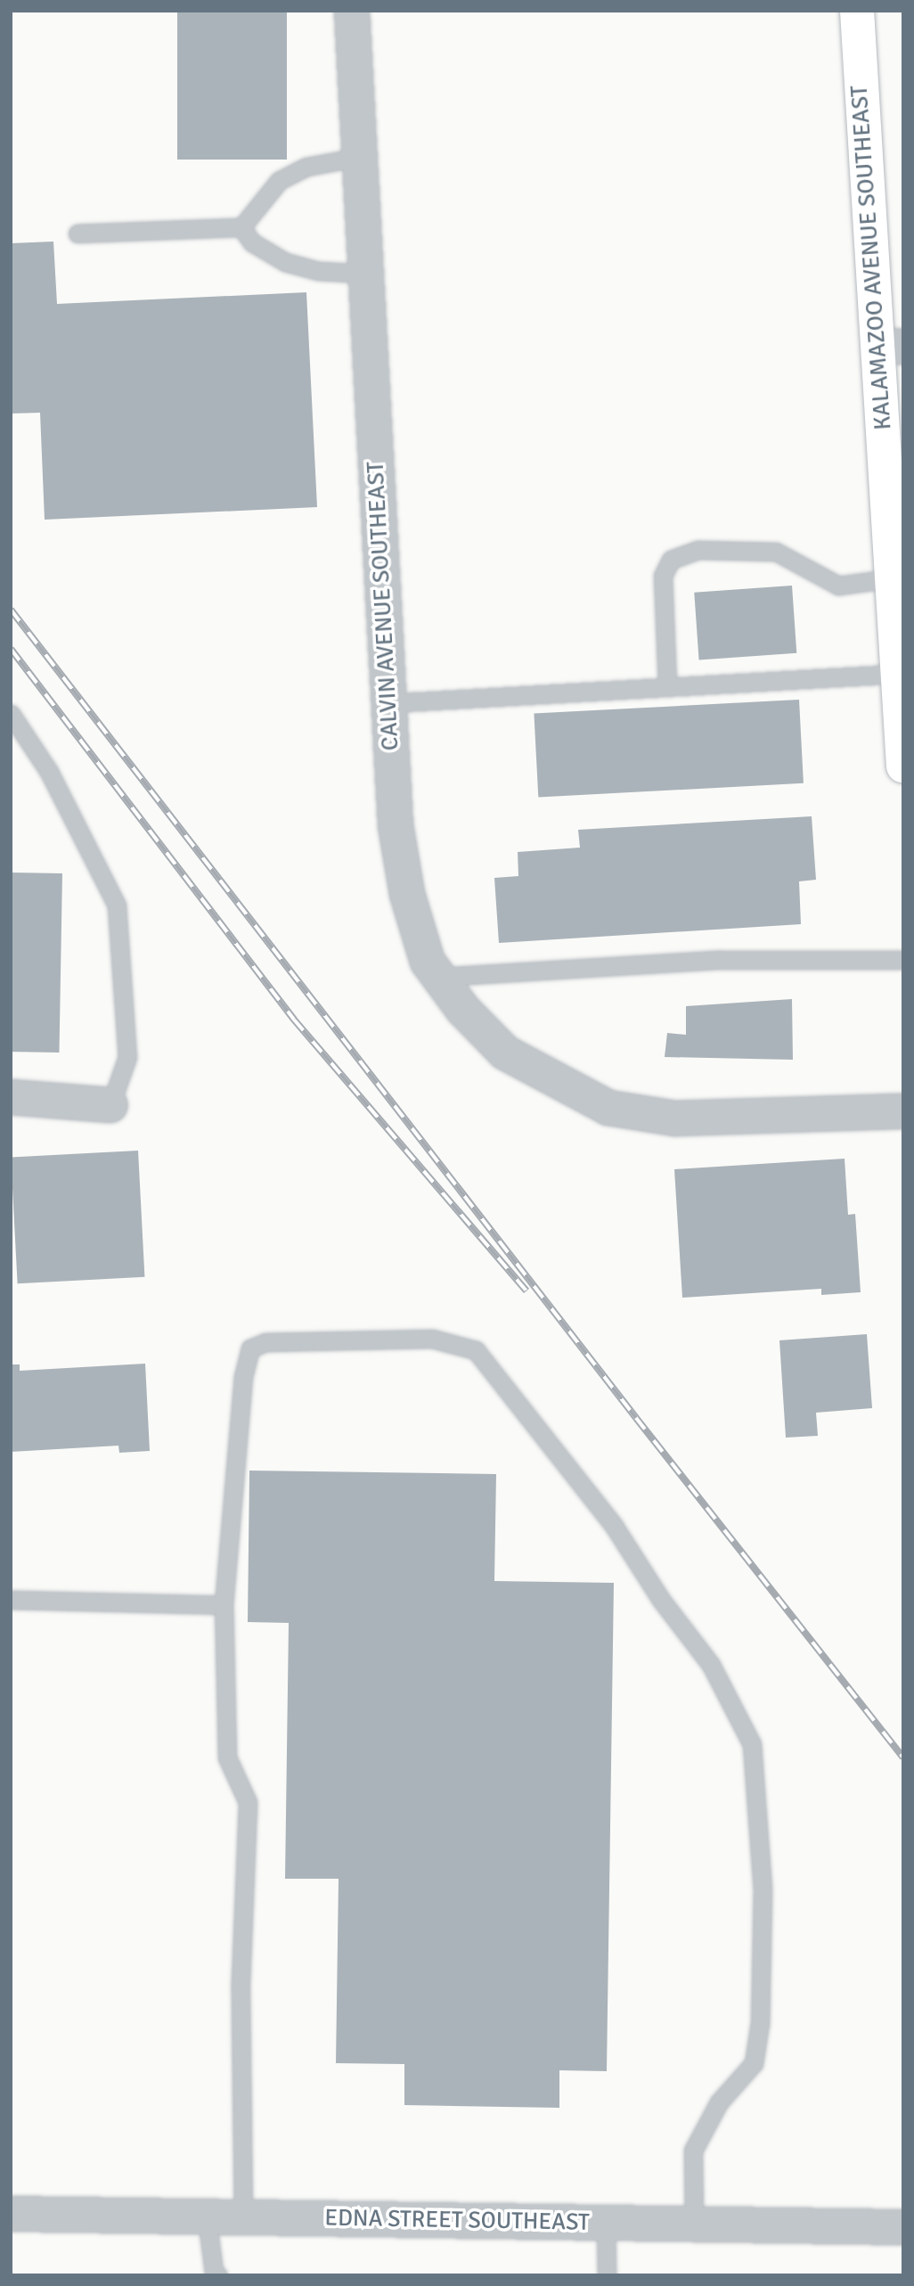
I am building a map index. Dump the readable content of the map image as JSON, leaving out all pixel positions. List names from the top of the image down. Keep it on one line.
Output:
{"streets":{"main road":["KALAMAZOO AVENUE SOUTHEAST"],"street":["CALVIN AVENUE SOUTHEAST","EDNA STREET SOUTHEAST"]}}
